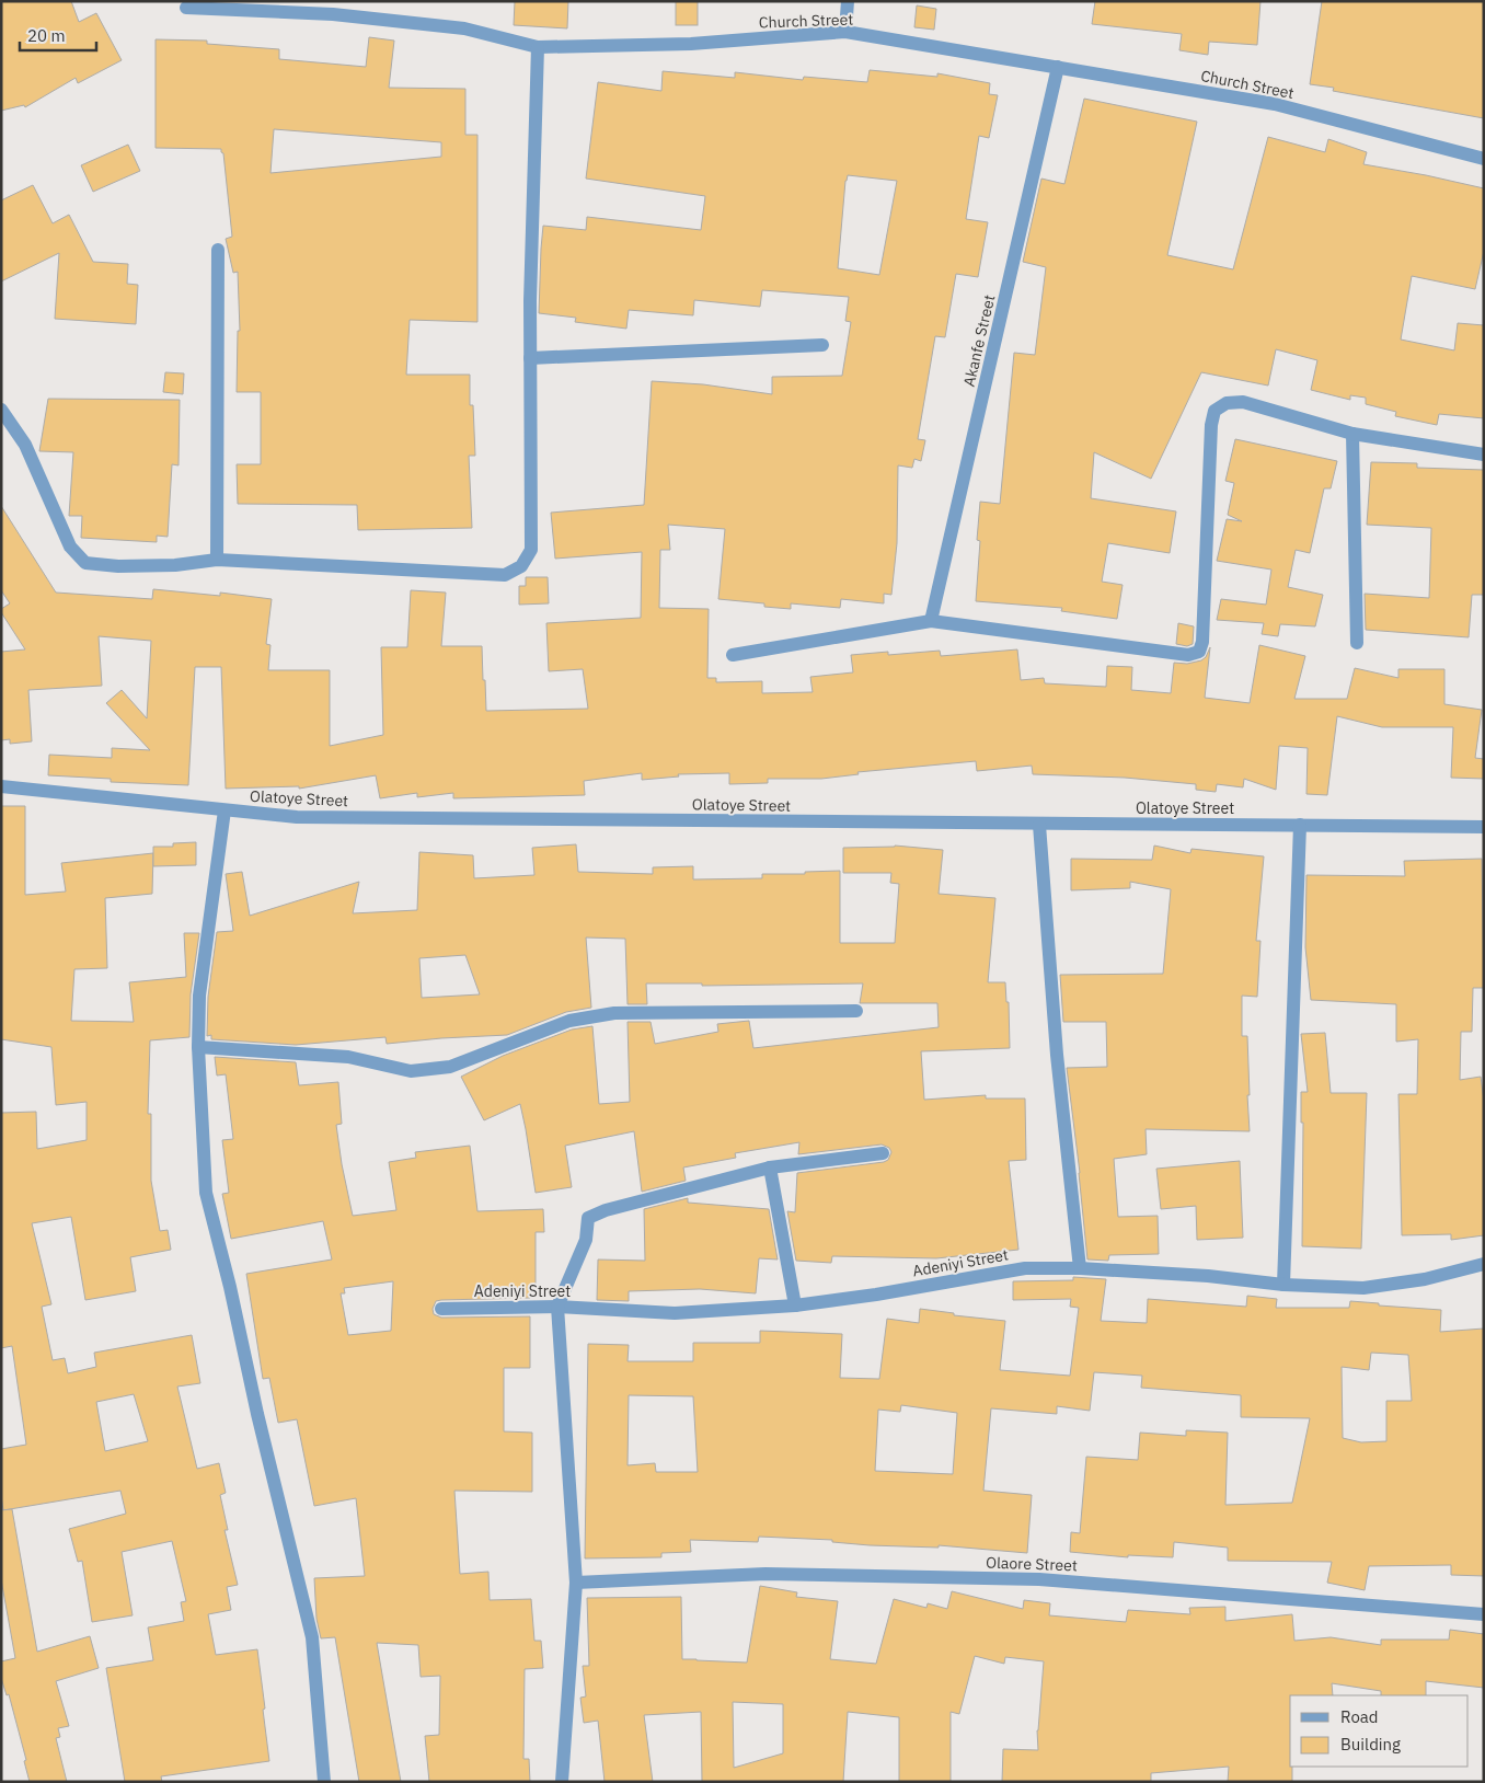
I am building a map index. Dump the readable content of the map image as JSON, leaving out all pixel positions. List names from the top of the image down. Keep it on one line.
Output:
{"streets":{"street":["Church Street","Akanfe Street","Olatoye Street","Adeniyi Street","Olaore Street"]},"crossings":[["Church Street","Akanfe Street"]],"legend":["Road","Building"],"scale_bar":"20 m"}
